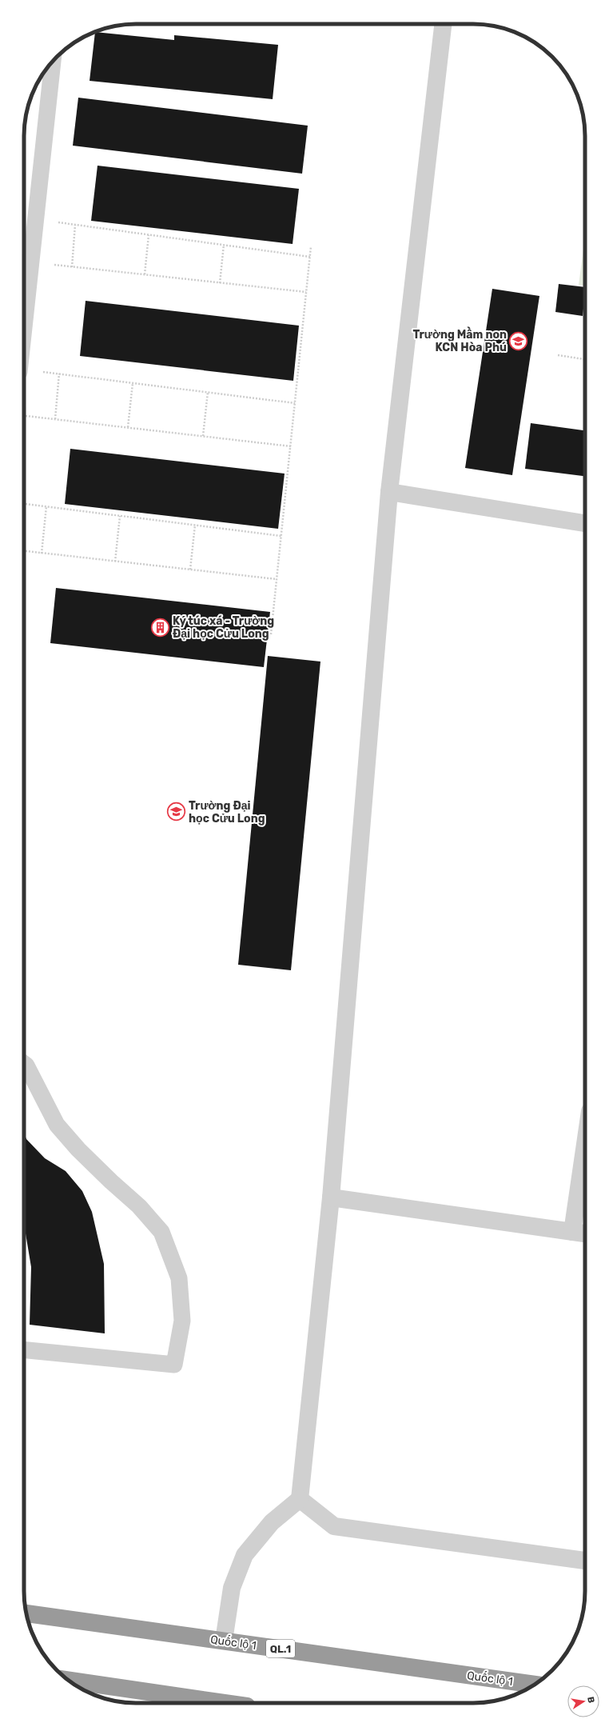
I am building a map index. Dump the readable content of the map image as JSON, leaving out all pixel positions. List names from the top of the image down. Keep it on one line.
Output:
{"streets":{"highway":["Quốc lộ 1","QL.1"]},"places":{"school or university":["Trường Mầm non KCN Hòa Phú","Trường Đại học Cửu Long"],"building":["Ký túc xá - Trường Đại học Cửu Long"]},"north":"right"}
